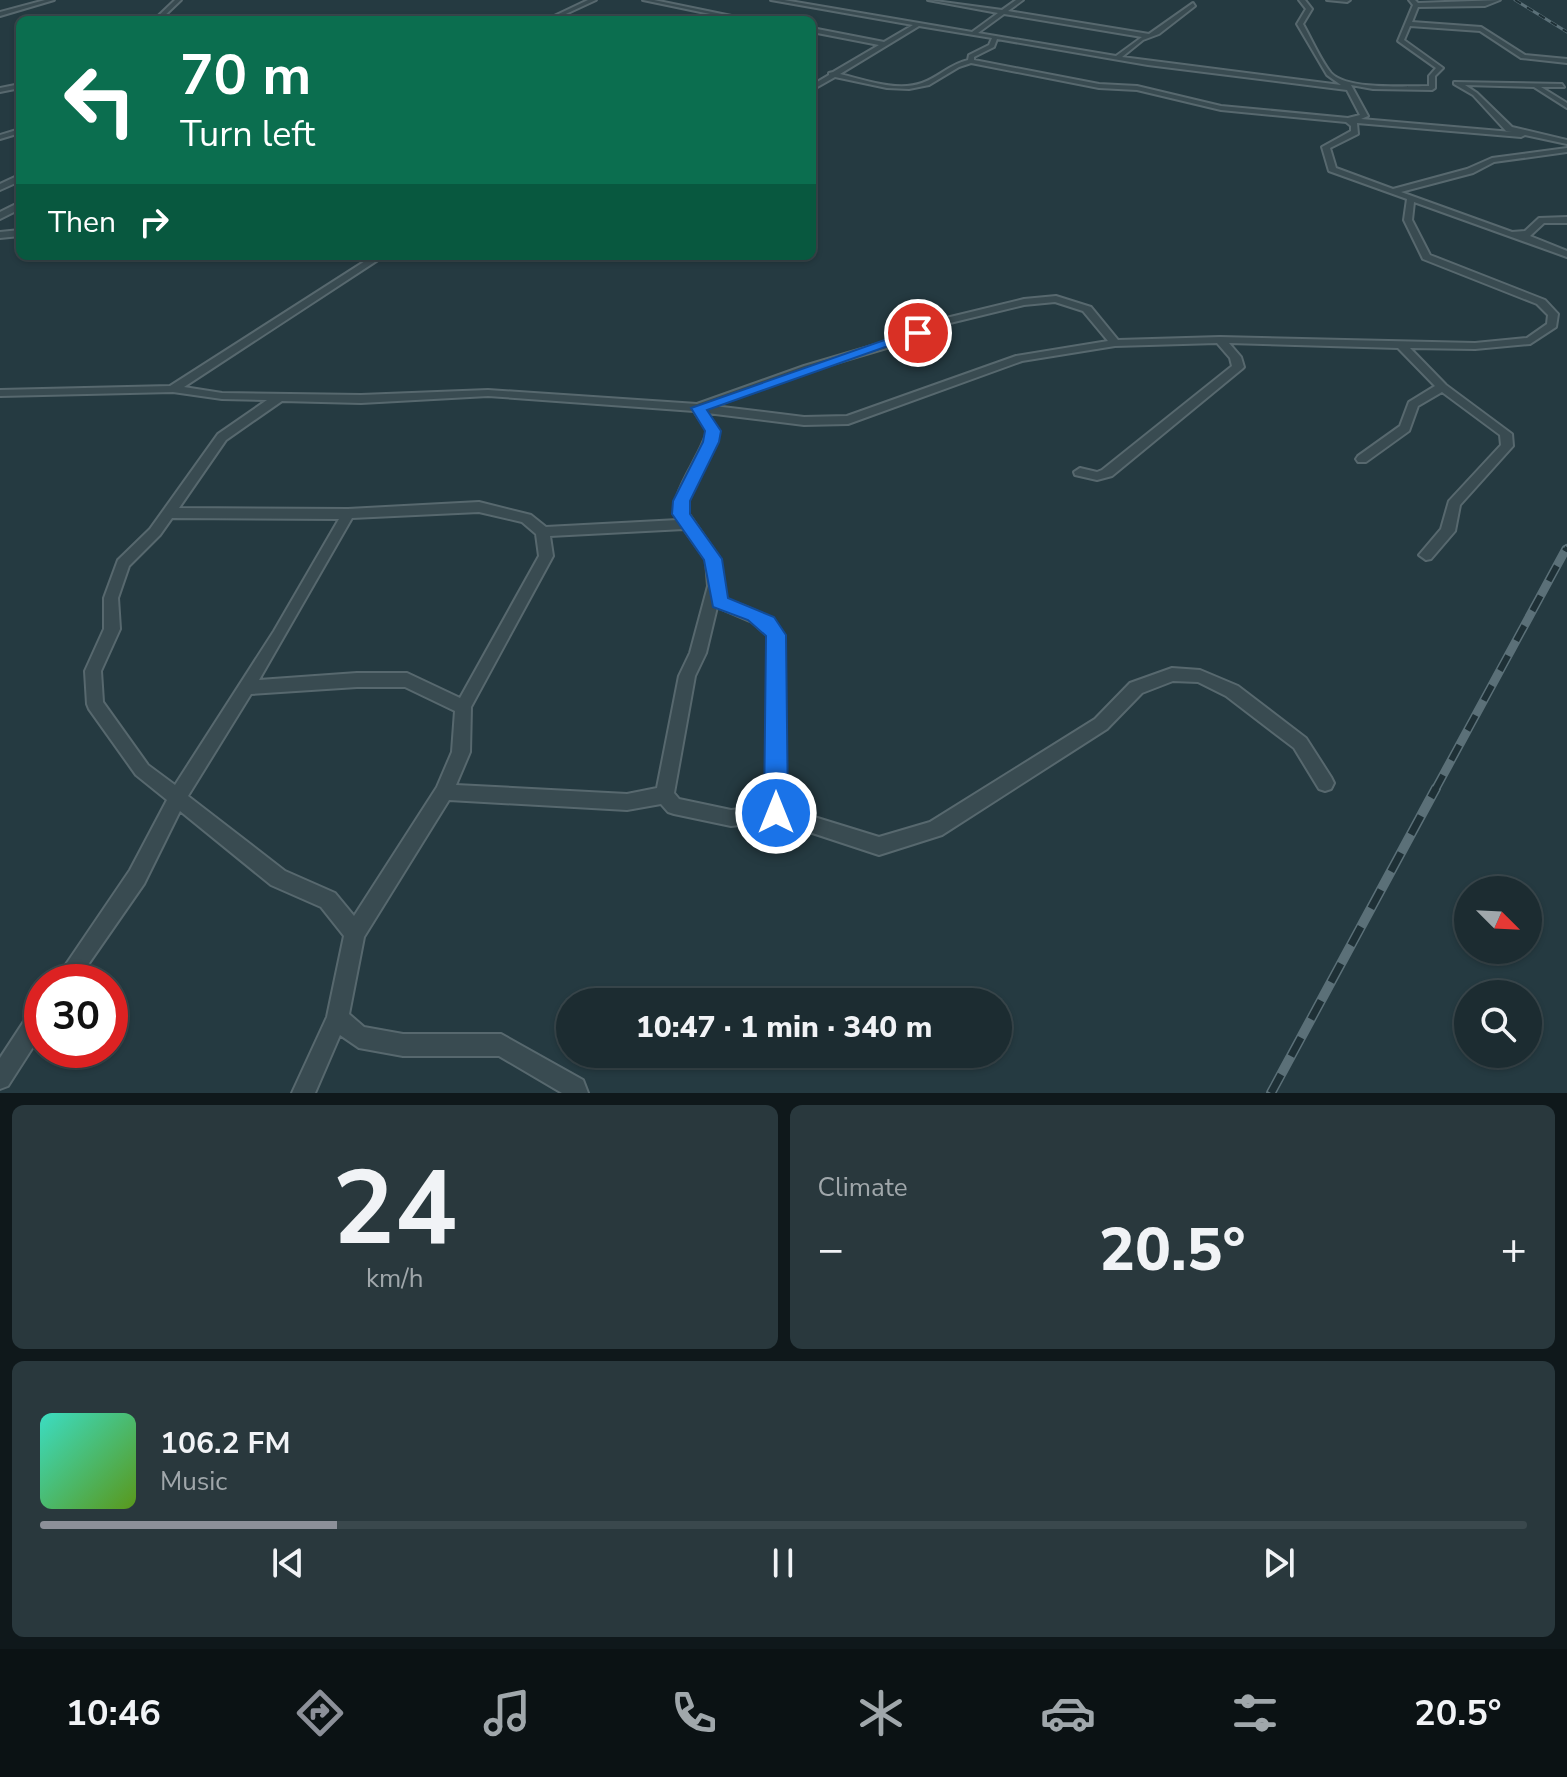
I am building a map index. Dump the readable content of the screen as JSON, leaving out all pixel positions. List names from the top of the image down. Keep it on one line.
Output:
{"north":"bottom right","page":{"turn":["70 m","Turn left"],"then":"Then","limit":"30","trip":"10:47 · 1 min · 340 m","tile":[["24","km/h"],"Climate"],"heat":["−","20.5°","+"],"song":["106.2 FM","Music"],"tabs":["10:46","20.5°"]}}
